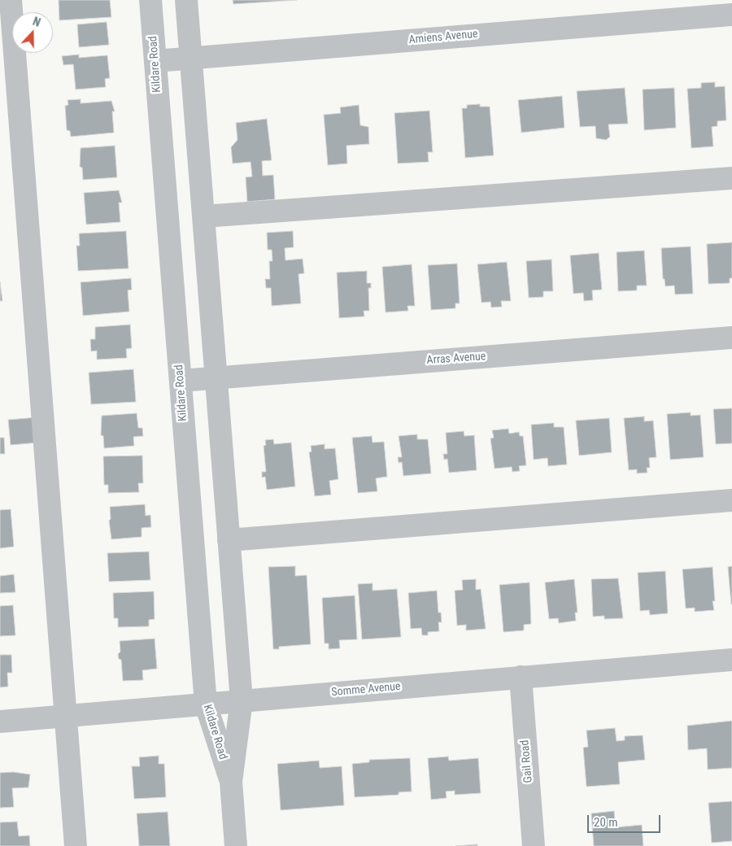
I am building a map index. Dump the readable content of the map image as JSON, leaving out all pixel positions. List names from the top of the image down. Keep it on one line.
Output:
{"streets":{"street":["Amiens Avenue","Kildare Road","Arras Avenue","Somme Avenue","Gail Road"]},"crossings":[["Amiens Avenue","Kildare Road"],["Kildare Road","Arras Avenue"],["Kildare Road","Somme Avenue"],["Somme Avenue","Gail Road"]],"scale_bar":"20 m","north":"top"}
